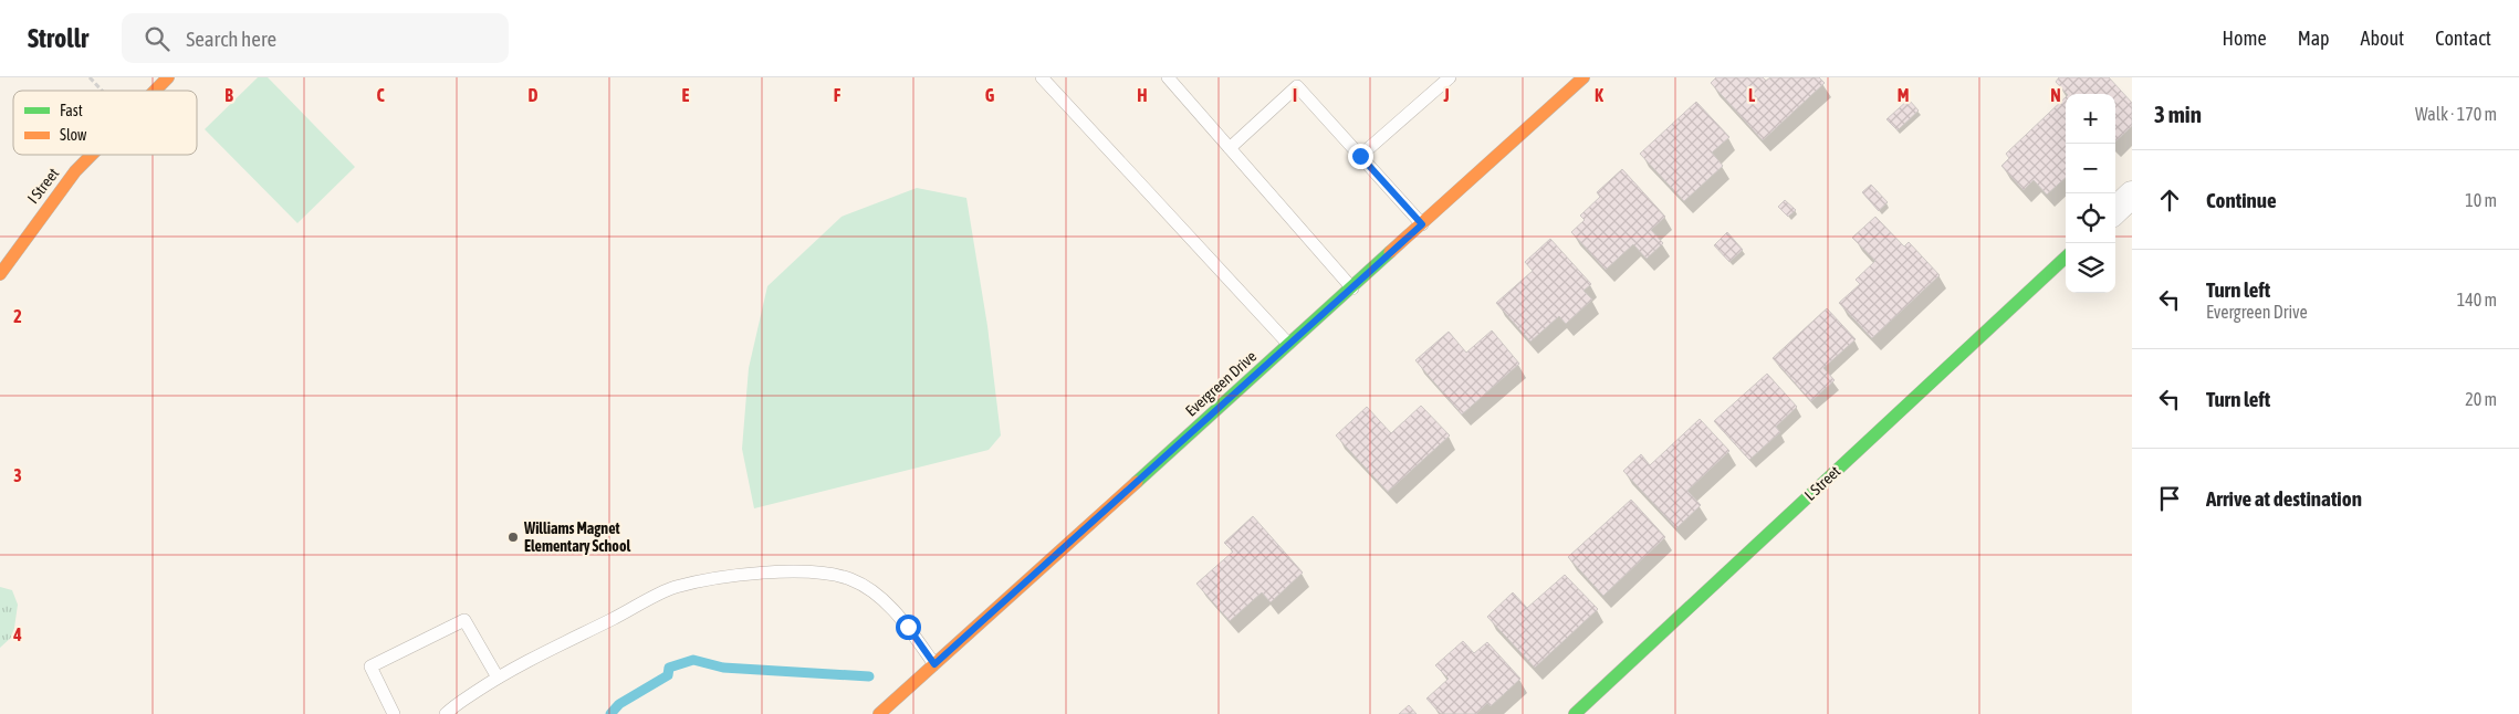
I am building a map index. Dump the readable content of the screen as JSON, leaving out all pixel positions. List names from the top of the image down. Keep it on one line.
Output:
{"streets":{"street":["I Street","Evergreen Drive","L Street"]},"places":["Williams Magnet Elementary School"],"legend":["Fast","Slow"],"page":{"header":"Strollr","search":"Search here","nav":["Home","Map","About","Contact"],"heading":["3 min","Walk · 170 m"],"map_buttons":["+","−"],"list":[["Continue","10 m"],["Turn left","Evergreen Drive","140 m"],["Turn left","20 m"],"Arrive at destination"]},"grid":{"columns":["B","C","D","E","F","G","H","I","J","K","L","M","N"],"rows":["2","3","4"]}}
